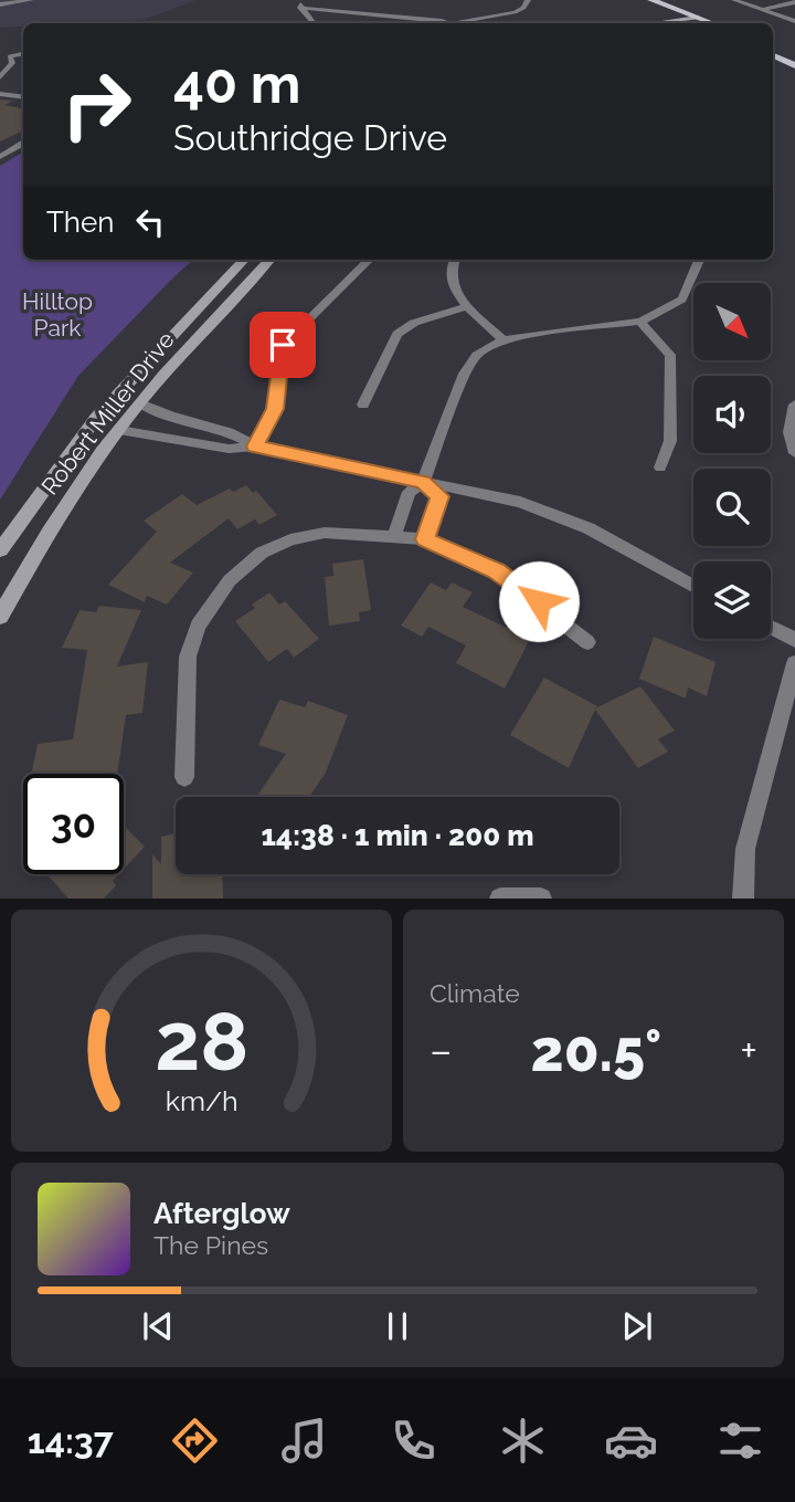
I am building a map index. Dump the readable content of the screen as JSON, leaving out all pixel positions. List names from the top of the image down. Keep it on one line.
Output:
{"streets":{"main road":["Robert Miller Drive"]},"parks":["Hilltop Park"],"north":"bottom right","page":{"turn":["40 m","Southridge Drive"],"then":"Then","limit":"30","trip":"14:38 · 1 min · 200 m","tile":"Climate","heat":["−","20.5°","+"],"song":["Afterglow","The Pines"],"tabs":"14:37","gauge":["28","km/h"]}}
